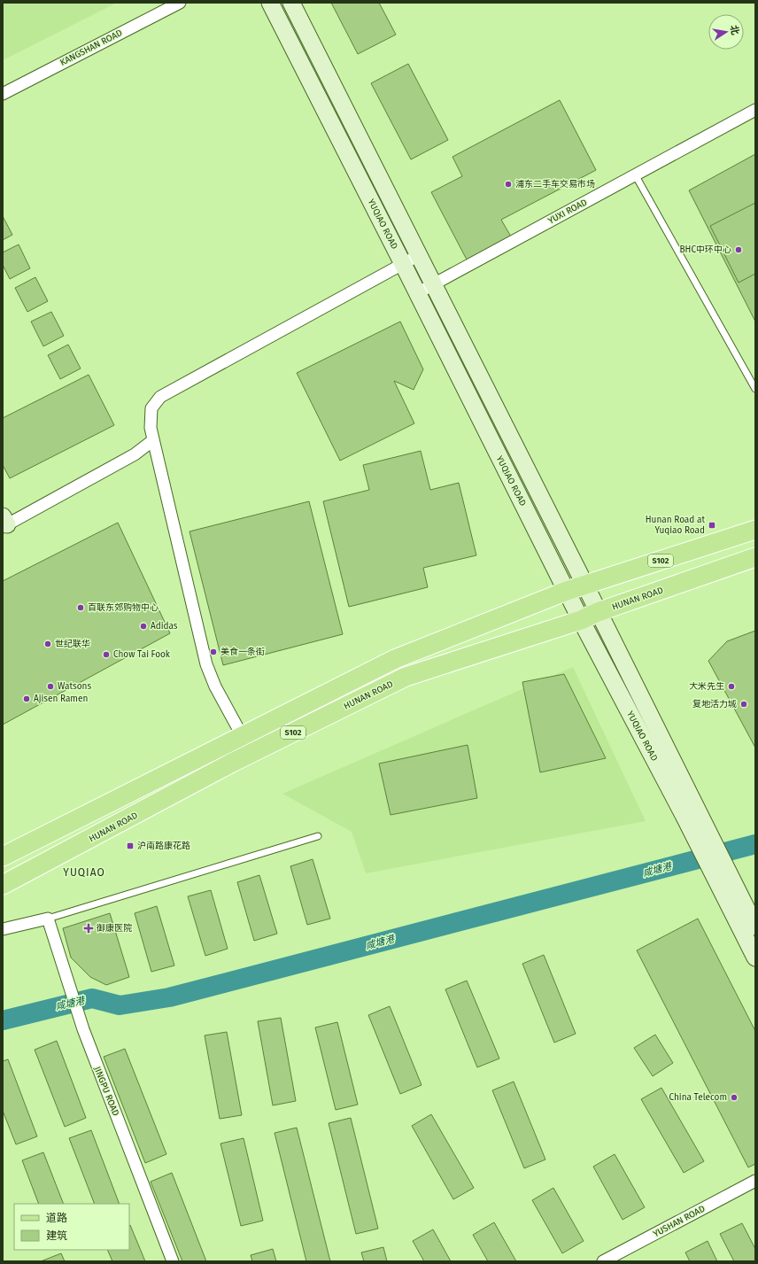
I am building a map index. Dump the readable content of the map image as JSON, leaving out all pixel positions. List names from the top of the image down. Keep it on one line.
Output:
{"streets":{"main road":["YUQIAO ROAD","S102","HUNAN ROAD"],"street":["KANGSHAN ROAD","YUXI ROAD","JINGPU ROAD","YUSHAN ROAD"]},"crossings":[["YUXI ROAD","YUQIAO ROAD"],["YUQIAO ROAD","S102"],["YUQIAO ROAD","HUNAN ROAD"]],"districts":["YUQIAO"],"water":["咸塘港"],"places":{"other":["浦东二手车交易市场","BHC中环中心","百联东郊购物中心","Adidas","世纪联华","美食一条街","Chow Tai Fook","Watsons","大米先生","Ajisen Ramen","复地活力城","China Telecom"],"transit":["Hunan Road at Yuqiao Road","沪南路康花路"],"health":["御康医院"]},"legend":["道路","建筑"],"north":"right"}
